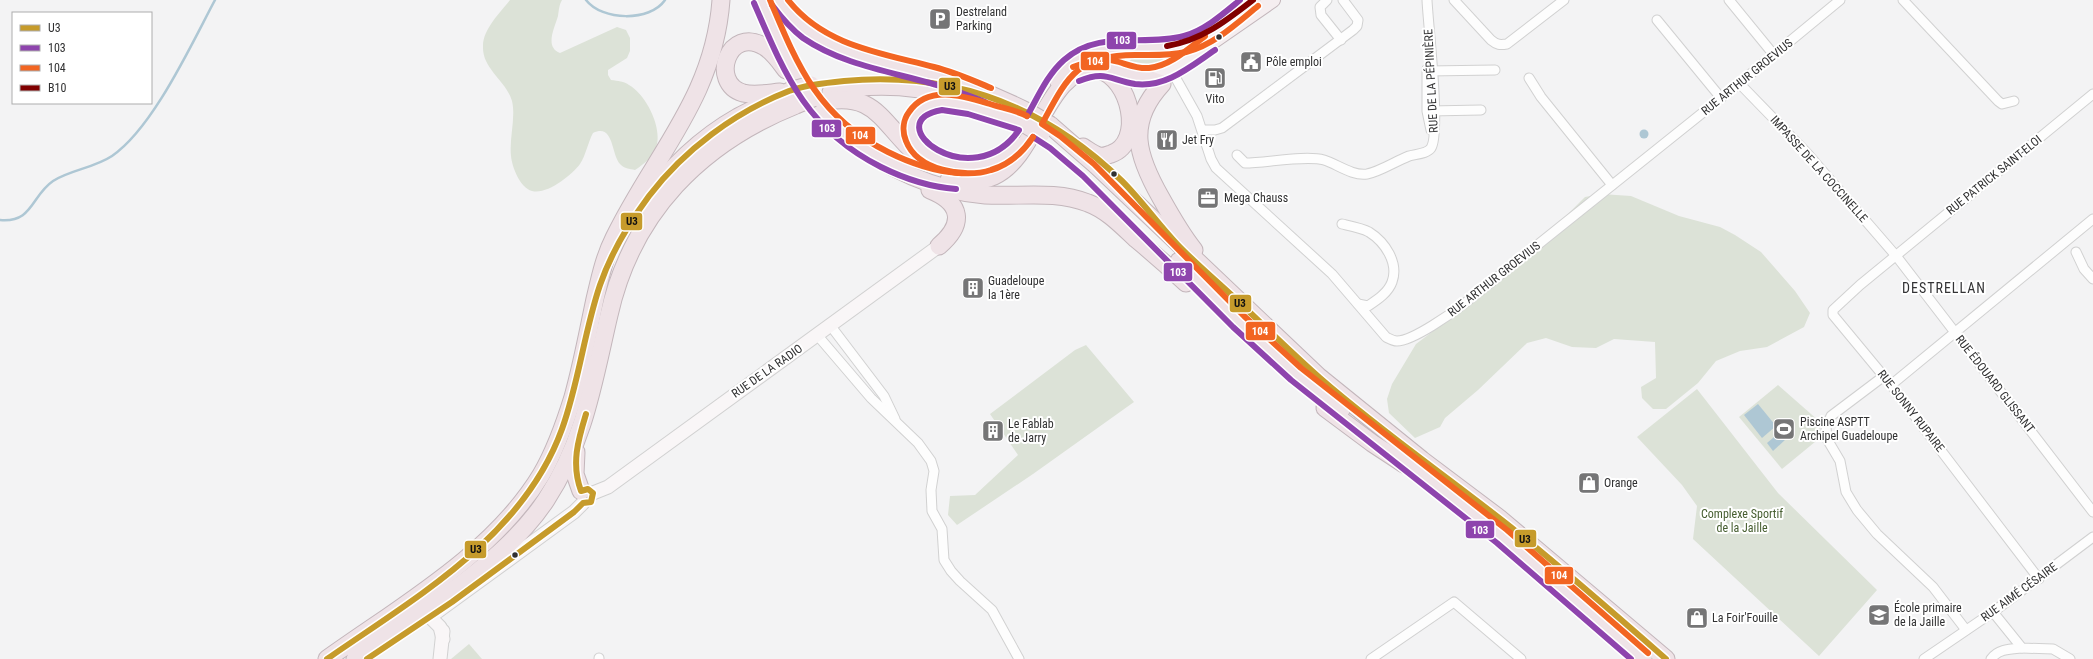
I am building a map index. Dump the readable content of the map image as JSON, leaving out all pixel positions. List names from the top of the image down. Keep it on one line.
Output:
{"streets":{"street":["RUE ARTHUR GROEVIUS","RUE DE LA PÉPINIÈRE","IMPASSE DE LA COCCINELLE","RUE PATRICK SAINT-ELOI","RUE DE LA RADIO","RUE ÉDOUARD GLISSANT","RUE SONNY RUPAIRE","RUE AIMÉ CÉSAIRE"]},"crossings":[["RUE ARTHUR GROEVIUS","IMPASSE DE LA COCCINELLE"],["IMPASSE DE LA COCCINELLE","RUE PATRICK SAINT-ELOI"],["IMPASSE DE LA COCCINELLE","RUE ÉDOUARD GLISSANT"],["IMPASSE DE LA COCCINELLE","RUE SONNY RUPAIRE"],["RUE PATRICK SAINT-ELOI","RUE ÉDOUARD GLISSANT"],["RUE PATRICK SAINT-ELOI","RUE SONNY RUPAIRE"],["RUE ÉDOUARD GLISSANT","RUE SONNY RUPAIRE"],["RUE SONNY RUPAIRE","RUE AIMÉ CÉSAIRE"]],"districts":["DESTRELLAN"],"parks":["Complexe Sportif de la Jaille"],"places":{"parking":["Destreland Parking"],"public building":["Pôle emploi"],"fuel station":["Vito"],"restaurant":["Jet Fry"],"office":["Mega Chauss"],"building":["Guadeloupe la 1ère","Le Fablab de Jarry"],"sports":["Piscine ASPTT Archipel Guadeloupe"],"shop":["Orange","La Foir'Fouille"],"school or university":["École primaire de la Jaille"]},"lines":["transit line 103","transit line 104","transit line B10","transit line U3"],"legend":["U3","103","104","B10"]}
